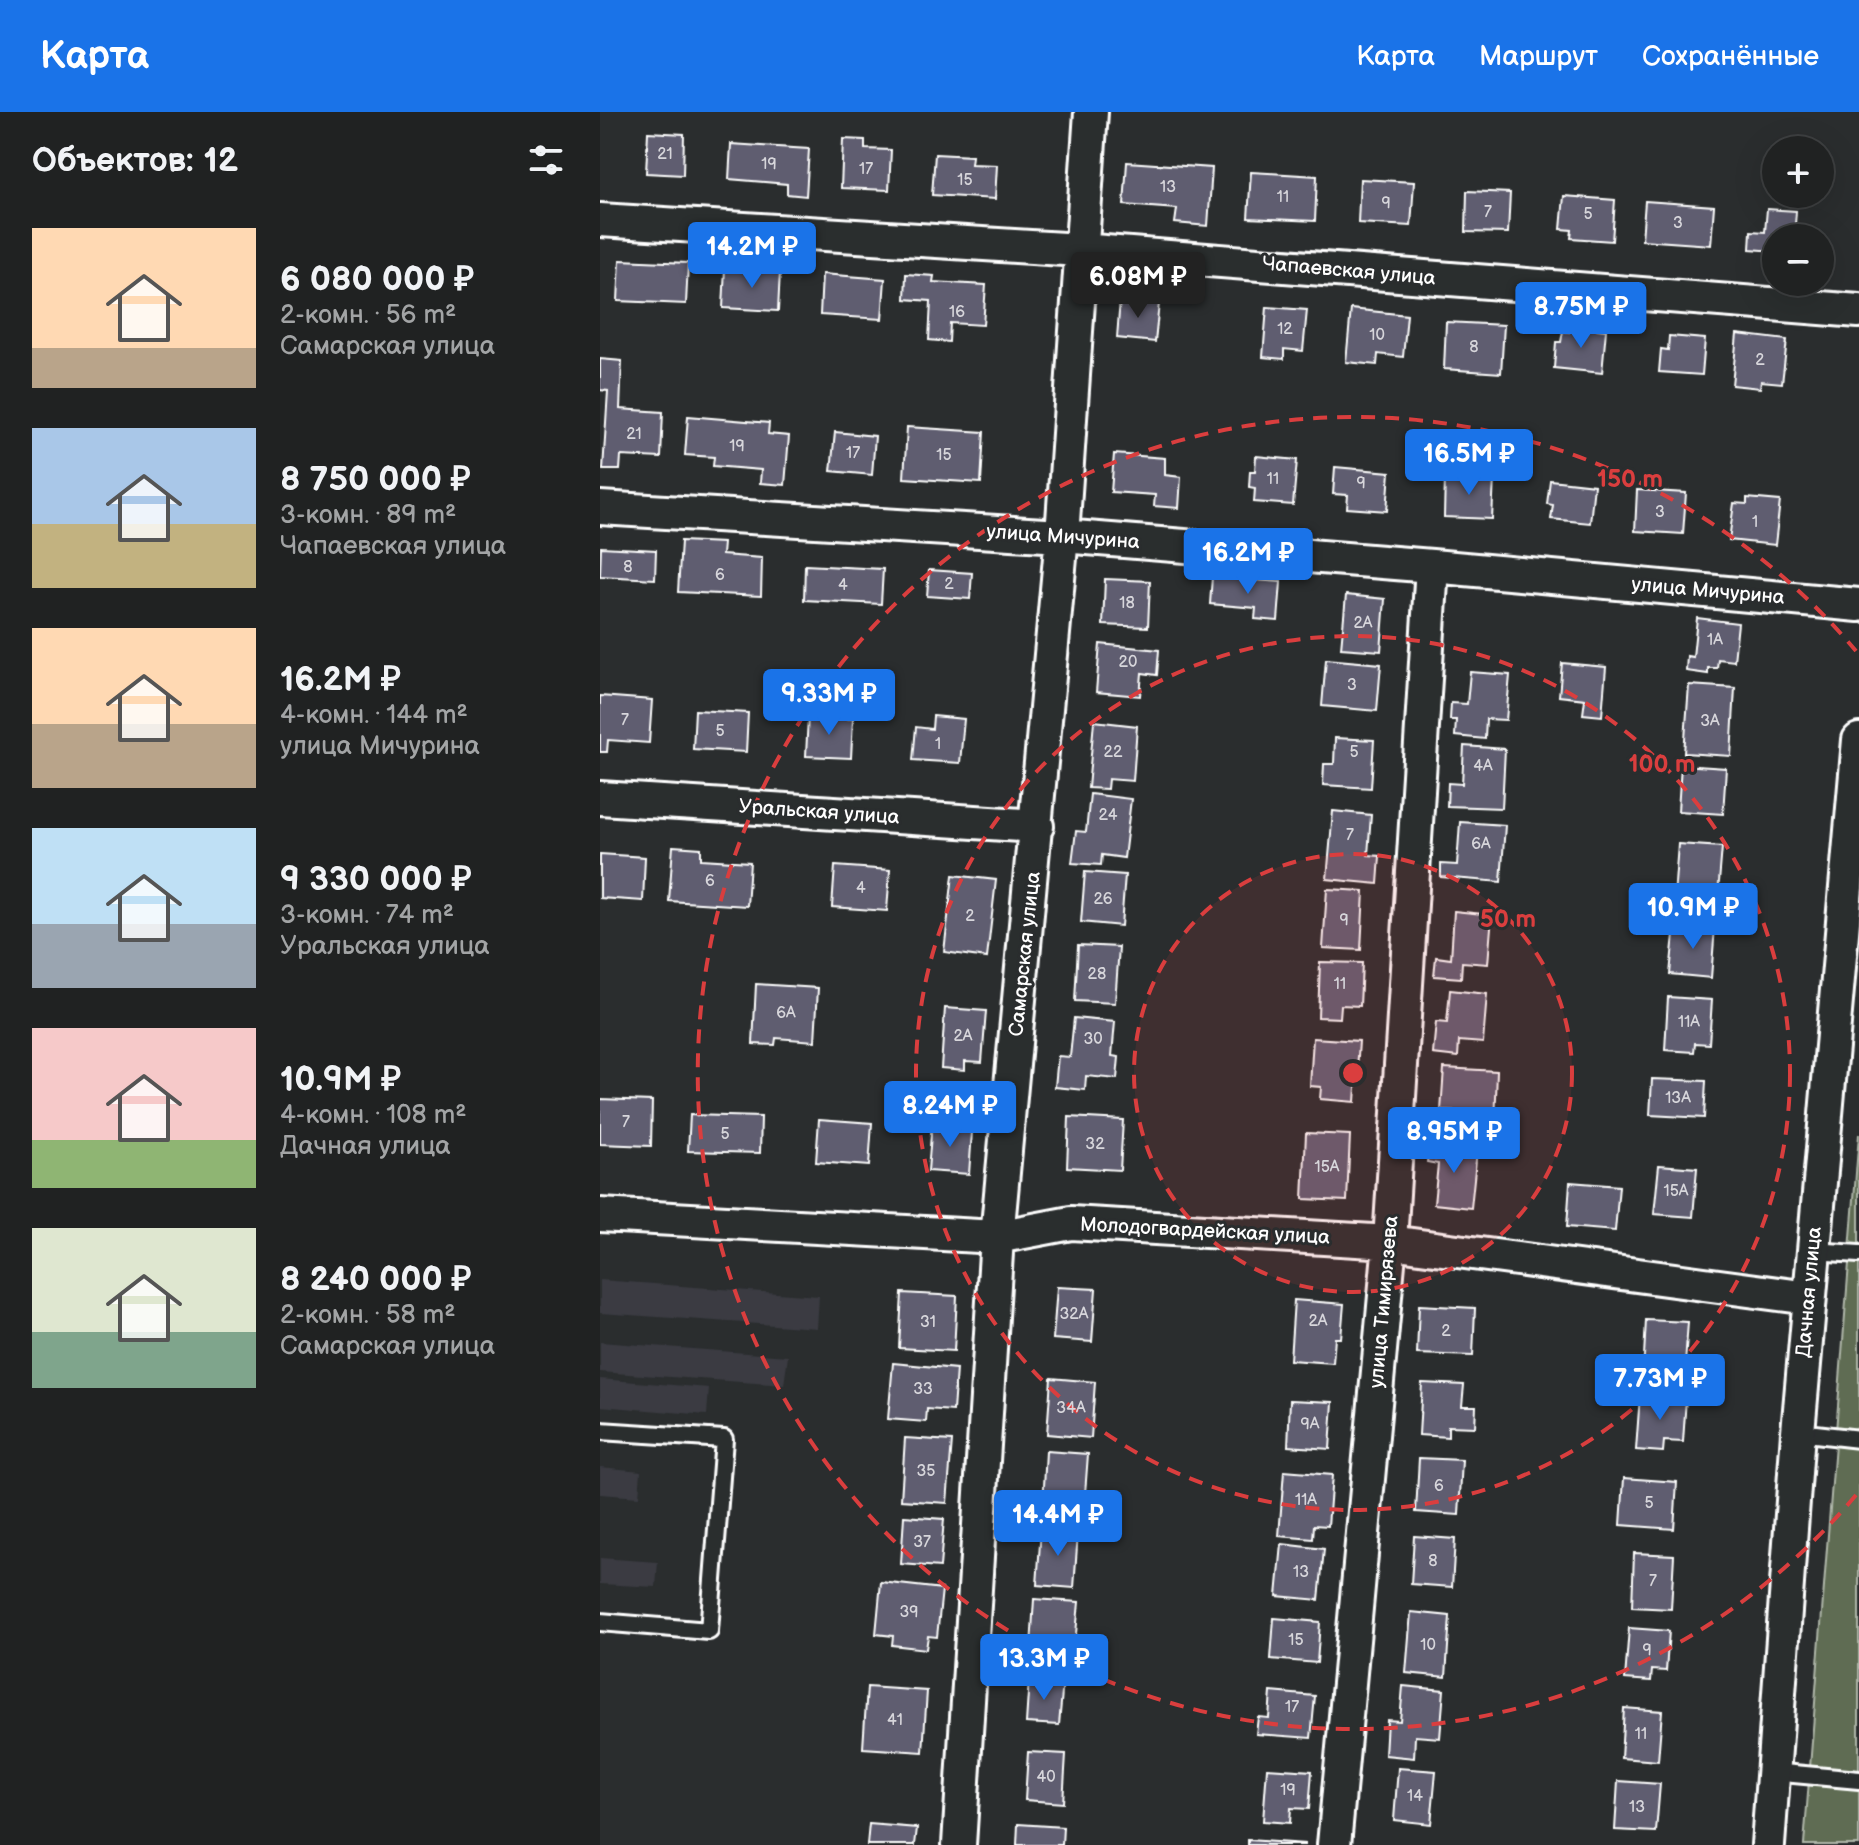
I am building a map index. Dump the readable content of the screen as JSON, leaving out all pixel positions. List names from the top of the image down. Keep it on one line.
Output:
{"streets":{"street":["Чапаевская улица","улица Мичурина","Уральская улица","Самарская улица","Молодогвардейская улица","Дачная улица","улица Тимирязева"]},"crossings":[["Чапаевская улица","Самарская улица"],["улица Мичурина","Самарская улица"],["улица Мичурина","улица Тимирязева"],["Уральская улица","Самарская улица"],["Самарская улица","Молодогвардейская улица"],["Молодогвардейская улица","Дачная улица"],["Молодогвардейская улица","улица Тимирязева"]],"house_numbers":["21","19","17","15","13","11","9","7","5","3","16","12","10","8","2","21","19","17","15","11","9","3","1","8","6","2","4","18","2А","1А","20","3","7","3А","5","1","22","5","4А","24","7","6А","6","4","26","2","9","28","11","6А","11А","2А","30","13А","7","5","32","15А","15А","32А","2А","31","2","33","34А","9А","35","6","11А","5","37","8","13","7","39","15","10","9","17","41","11","40","19","14","13"],"page":{"header":"Карта","nav":["Карта","Маршрут","Сохранённые"],"heading":"Объектов: 12","map_buttons":["+","−"],"list":[{"name":"6 080 000 ₽","note":"2-комн. · 56 m² · Самарская улица"},{"name":"8 750 000 ₽","note":"3-комн. · 89 m² · Чапаевская улица"},{"name":"16.2M ₽","note":"4-комн. · 144 m² · улица Мичурина"},{"name":"9 330 000 ₽","note":"3-комн. · 74 m² · Уральская улица"},{"name":"10.9M ₽","note":"4-комн. · 108 m² · Дачная улица"},{"name":"8 240 000 ₽","note":"2-комн. · 58 m² · Самарская улица"}],"price":["14.2M ₽","6.08M ₽","8.75M ₽","16.5M ₽","16.2M ₽","9.33M ₽","10.9M ₽","8.24M ₽","8.95M ₽","7.73M ₽","14.4M ₽","13.3M ₽"]},"rings":["150 m","100 m","50 m"]}
